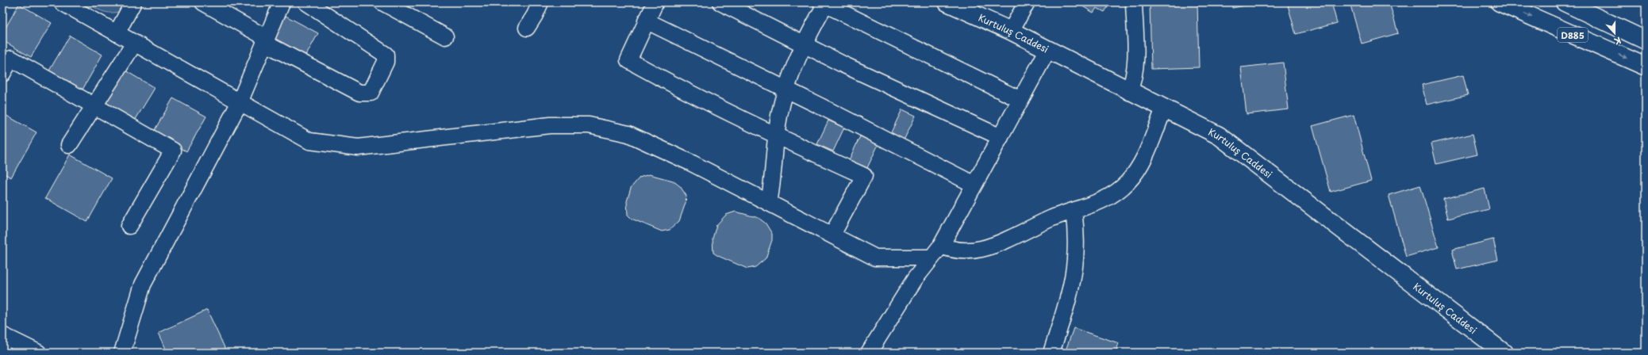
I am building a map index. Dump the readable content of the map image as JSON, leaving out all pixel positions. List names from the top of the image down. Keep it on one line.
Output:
{"streets":{"main road":["Kurtuluş Caddesi","D885"]},"north":"bottom"}
